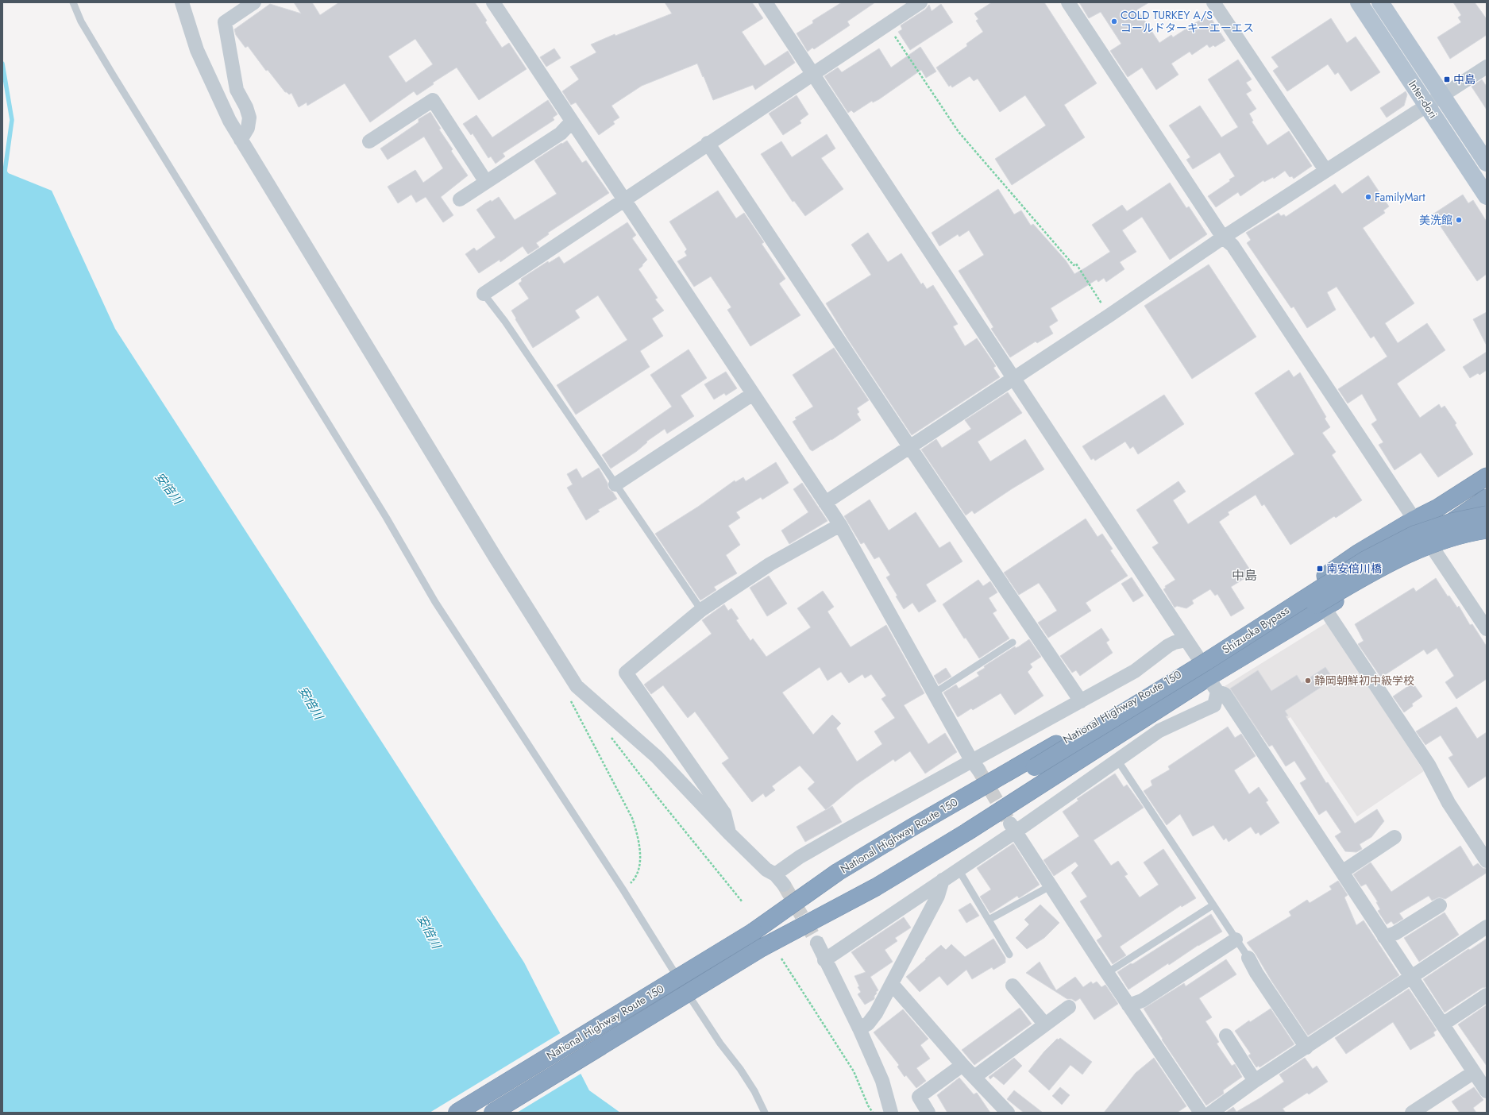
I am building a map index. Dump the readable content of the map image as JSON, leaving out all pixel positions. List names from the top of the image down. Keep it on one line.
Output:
{"streets":{"highway":["Shizuoka Bypass","National Highway Route 150"],"main road":["Inter-dori"]},"crossings":[["Shizuoka Bypass","National Highway Route 150"]],"districts":["中島"],"water":["安倍川"],"places":{"other":["COLD TURKEY A/S コールドターキーエーエス","FamilyMart","美洗館","静岡朝鮮初中級学校"],"transit":["中島","南安倍川橋"]}}
